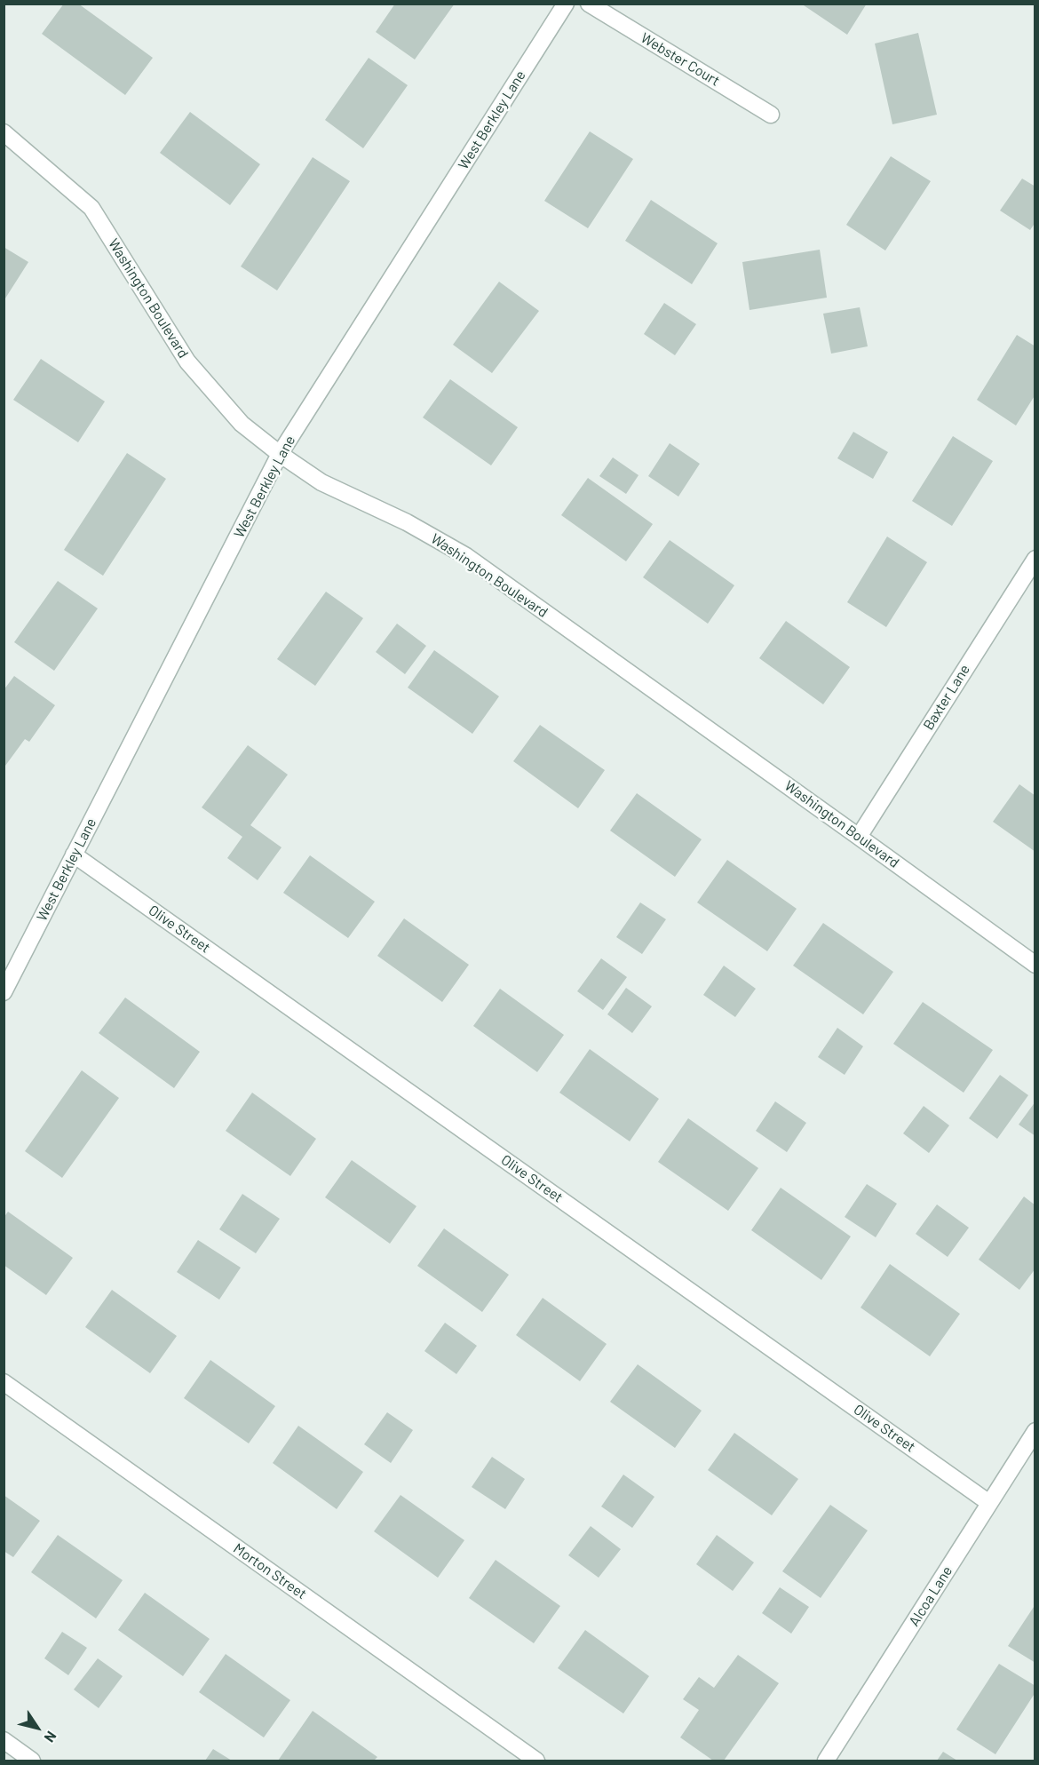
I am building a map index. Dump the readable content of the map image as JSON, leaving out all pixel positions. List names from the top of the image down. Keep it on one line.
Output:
{"streets":{"street":["Webster Court","West Berkley Lane","Washington Boulevard","Baxter Lane","Olive Street","Morton Street","Alcoa Lane"]},"crossings":[["West Berkley Lane","Washington Boulevard"],["West Berkley Lane","Olive Street"],["Washington Boulevard","Baxter Lane"],["Olive Street","Alcoa Lane"]],"north":"bottom right"}
